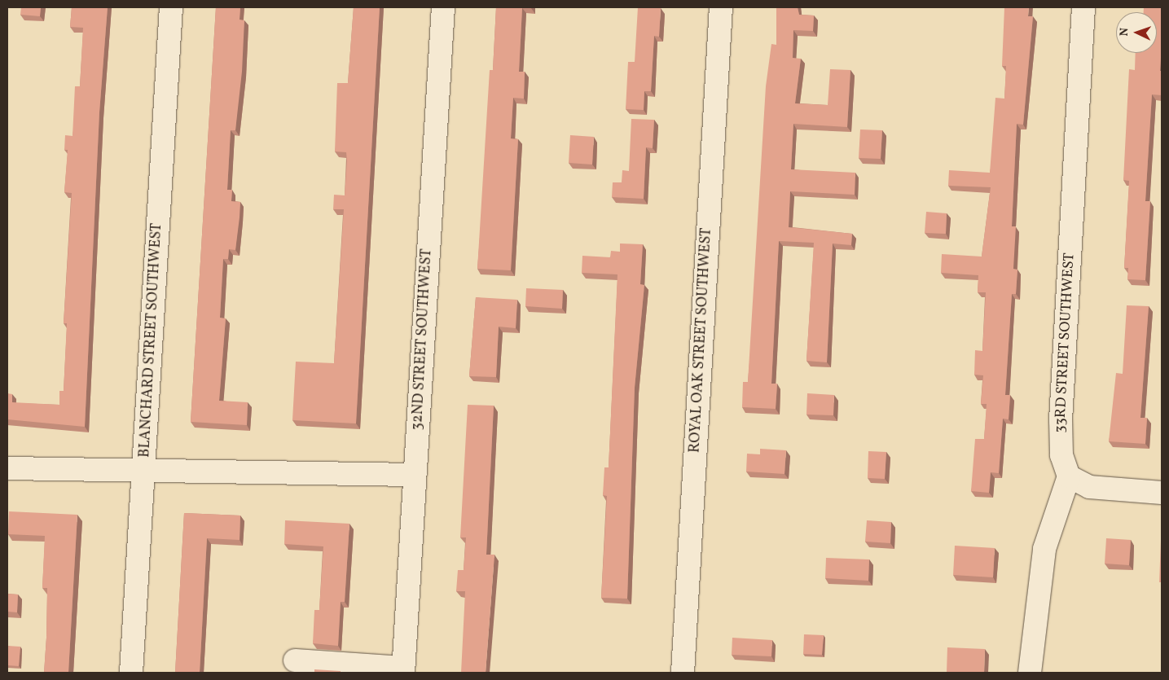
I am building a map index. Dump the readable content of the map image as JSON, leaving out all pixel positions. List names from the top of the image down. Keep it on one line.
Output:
{"streets":{"street":["32ND STREET SOUTHWEST","BLANCHARD STREET SOUTHWEST","ROYAL OAK STREET SOUTHWEST","33RD STREET SOUTHWEST"]},"north":"left"}
